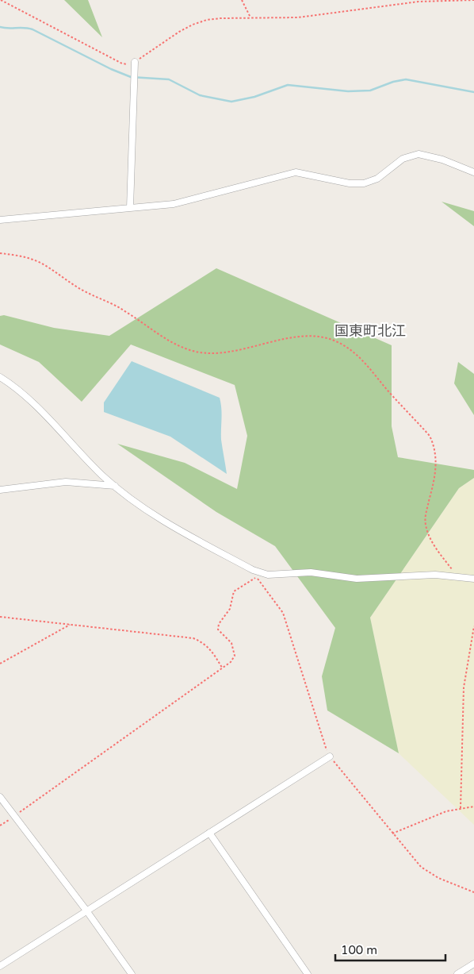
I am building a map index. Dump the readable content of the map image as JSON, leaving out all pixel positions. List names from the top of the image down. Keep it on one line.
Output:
{"districts":["国東町北江"],"scale_bar":"100 m"}
